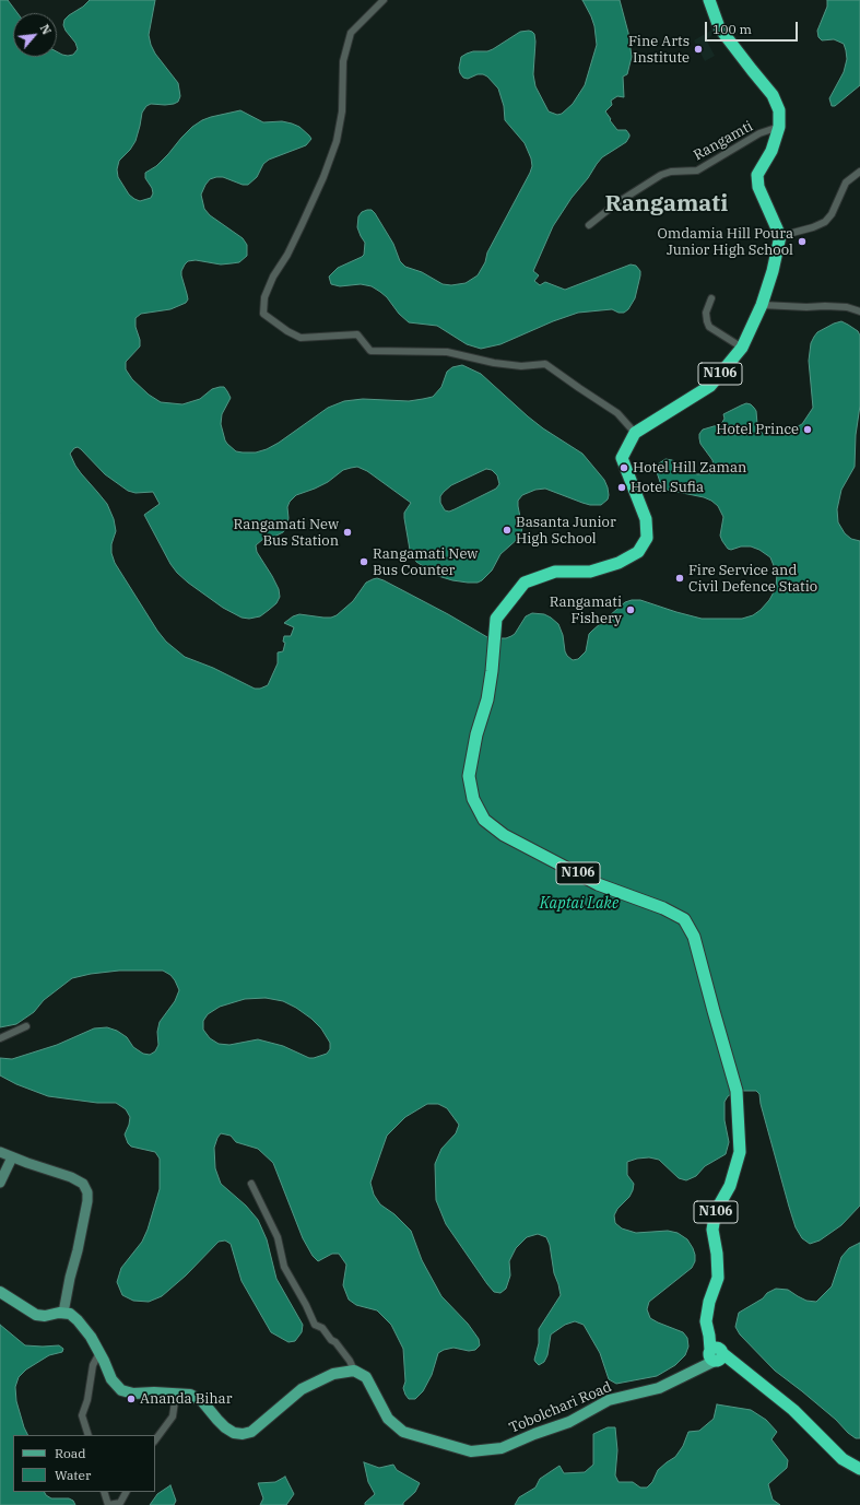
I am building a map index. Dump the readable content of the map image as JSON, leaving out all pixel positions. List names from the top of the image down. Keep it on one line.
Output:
{"streets":{"highway":["N106"],"main road":["Tobolchari Road"],"street":["Rangamti"]},"crossings":[["N106","Tobolchari Road"]],"districts":["Rangamati"],"water":["Kaptai Lake"],"places":["Fine Arts Institute","Omdamia Hill Poura Junior High School","Hotel Prince","Hotel Hill Zaman","Hotel Sufia","Basanta Junior High School","Rangamati New Bus Station","Rangamati New Bus Counter","Fire Service and Civil Defence Statio","Rangamati Fishery","Ananda Bihar"],"legend":["Road","Water"],"scale_bar":"100 m","north":"top right"}
